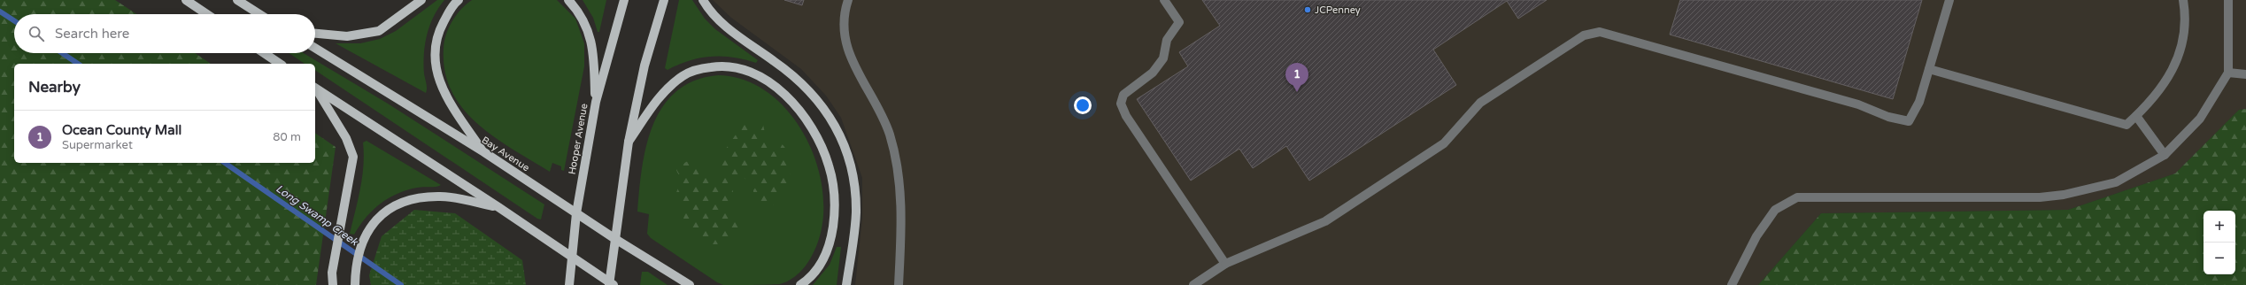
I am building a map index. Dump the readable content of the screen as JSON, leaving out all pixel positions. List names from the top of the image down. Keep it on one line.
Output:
{"streets":{"main road":["Hooper Avenue","Bay Avenue"]},"crossings":[["Hooper Avenue","Bay Avenue"]],"water":["Long Swamp Creek"],"places":["JCPenney"],"page":{"search":"Search here","pins":"1","heading":"Nearby","list":[{"mark":"1","name":"Ocean County Mall","note":"Supermarket","value":"80 m"}],"map_buttons":["+","−"]}}
